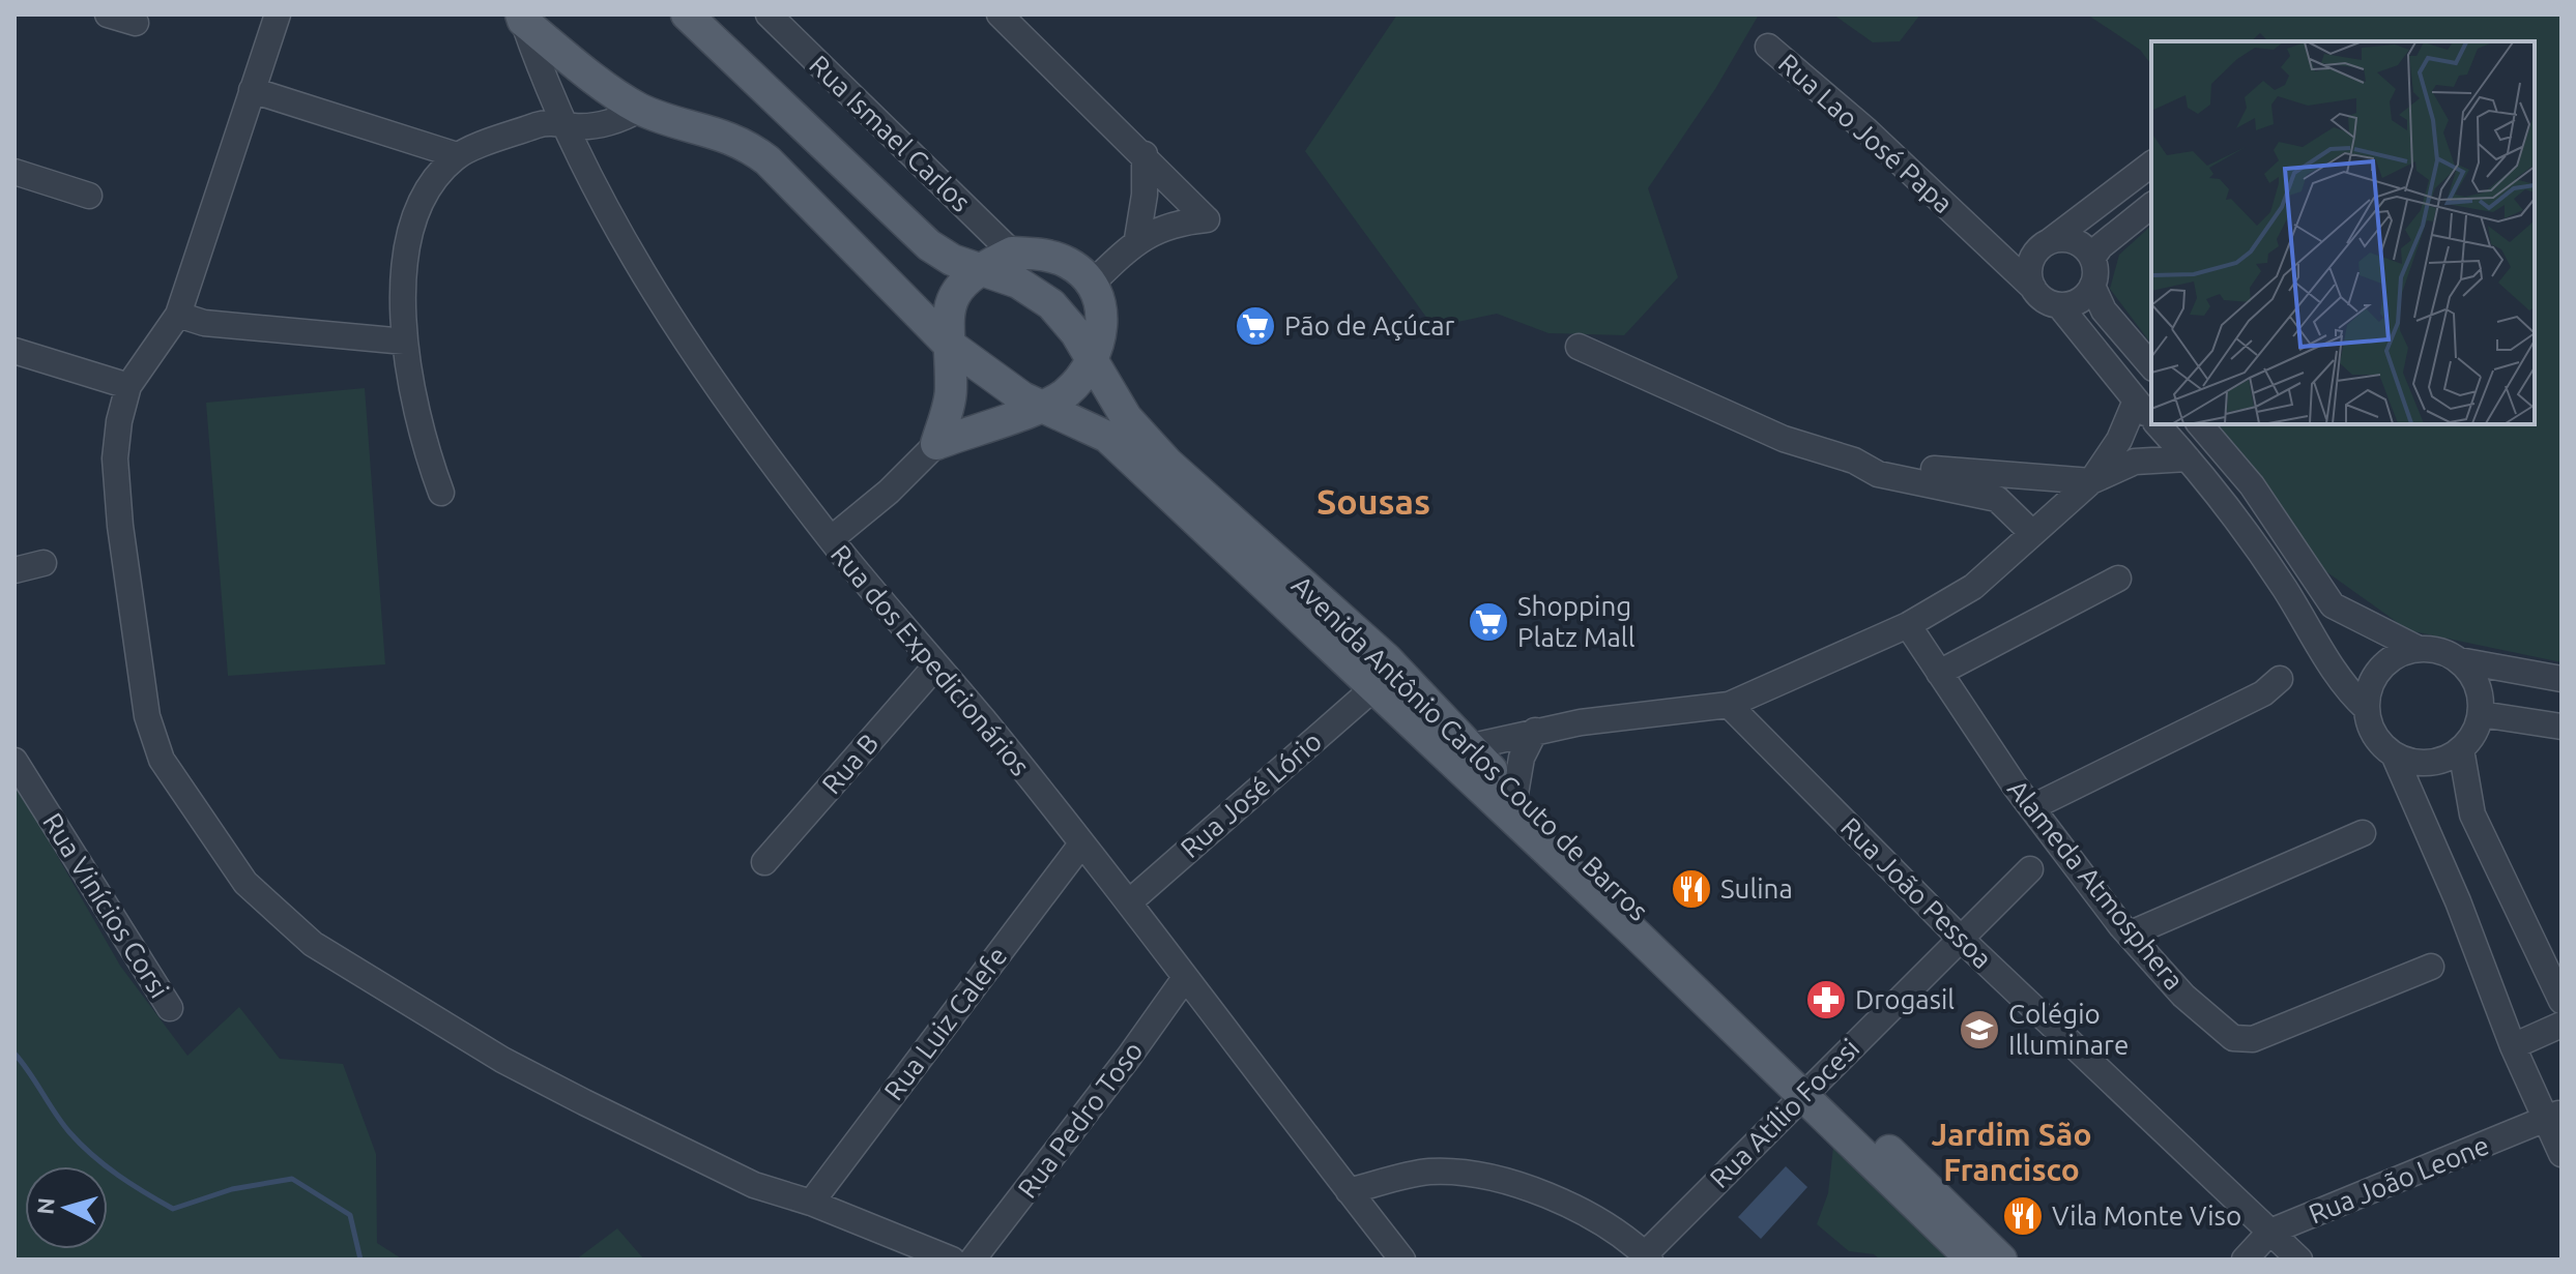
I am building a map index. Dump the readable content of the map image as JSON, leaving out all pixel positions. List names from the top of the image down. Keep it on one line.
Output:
{"streets":{"main road":["Avenida Antônio Carlos Couto de Barros"],"street":["Rua Ismael Carlos","Rua Lao José Papa","Rua dos Expedicionários","Rua B","Rua José Lório","Alameda Atmosphera","Rua João Pessoa","Rua Vinícios Corsi","Rua Luiz Calefe","Rua Atílio Focesi","Rua Pedro Toso","Rua João Leone"]},"crossings":[["Rua dos Expedicionários","Avenida Antônio Carlos Couto de Barros"],["Rua dos Expedicionários","Rua B"],["Rua dos Expedicionários","Rua José Lório"],["Rua dos Expedicionários","Rua Luiz Calefe"],["Rua dos Expedicionários","Rua Pedro Toso"],["Avenida Antônio Carlos Couto de Barros","Rua José Lório"],["Avenida Antônio Carlos Couto de Barros","Rua Atílio Focesi"],["Rua João Pessoa","Rua Atílio Focesi"],["Rua João Pessoa","Rua João Leone"]],"districts":["Sousas","Jardim São Francisco"],"places":{"supermarket":["Pão de Açúcar","Shopping Platz Mall"],"restaurant":["Sulina","Vila Monte Viso"],"pharmacy":["Drogasil"],"school or university":["Colégio Illuminare"]},"north":"left"}
